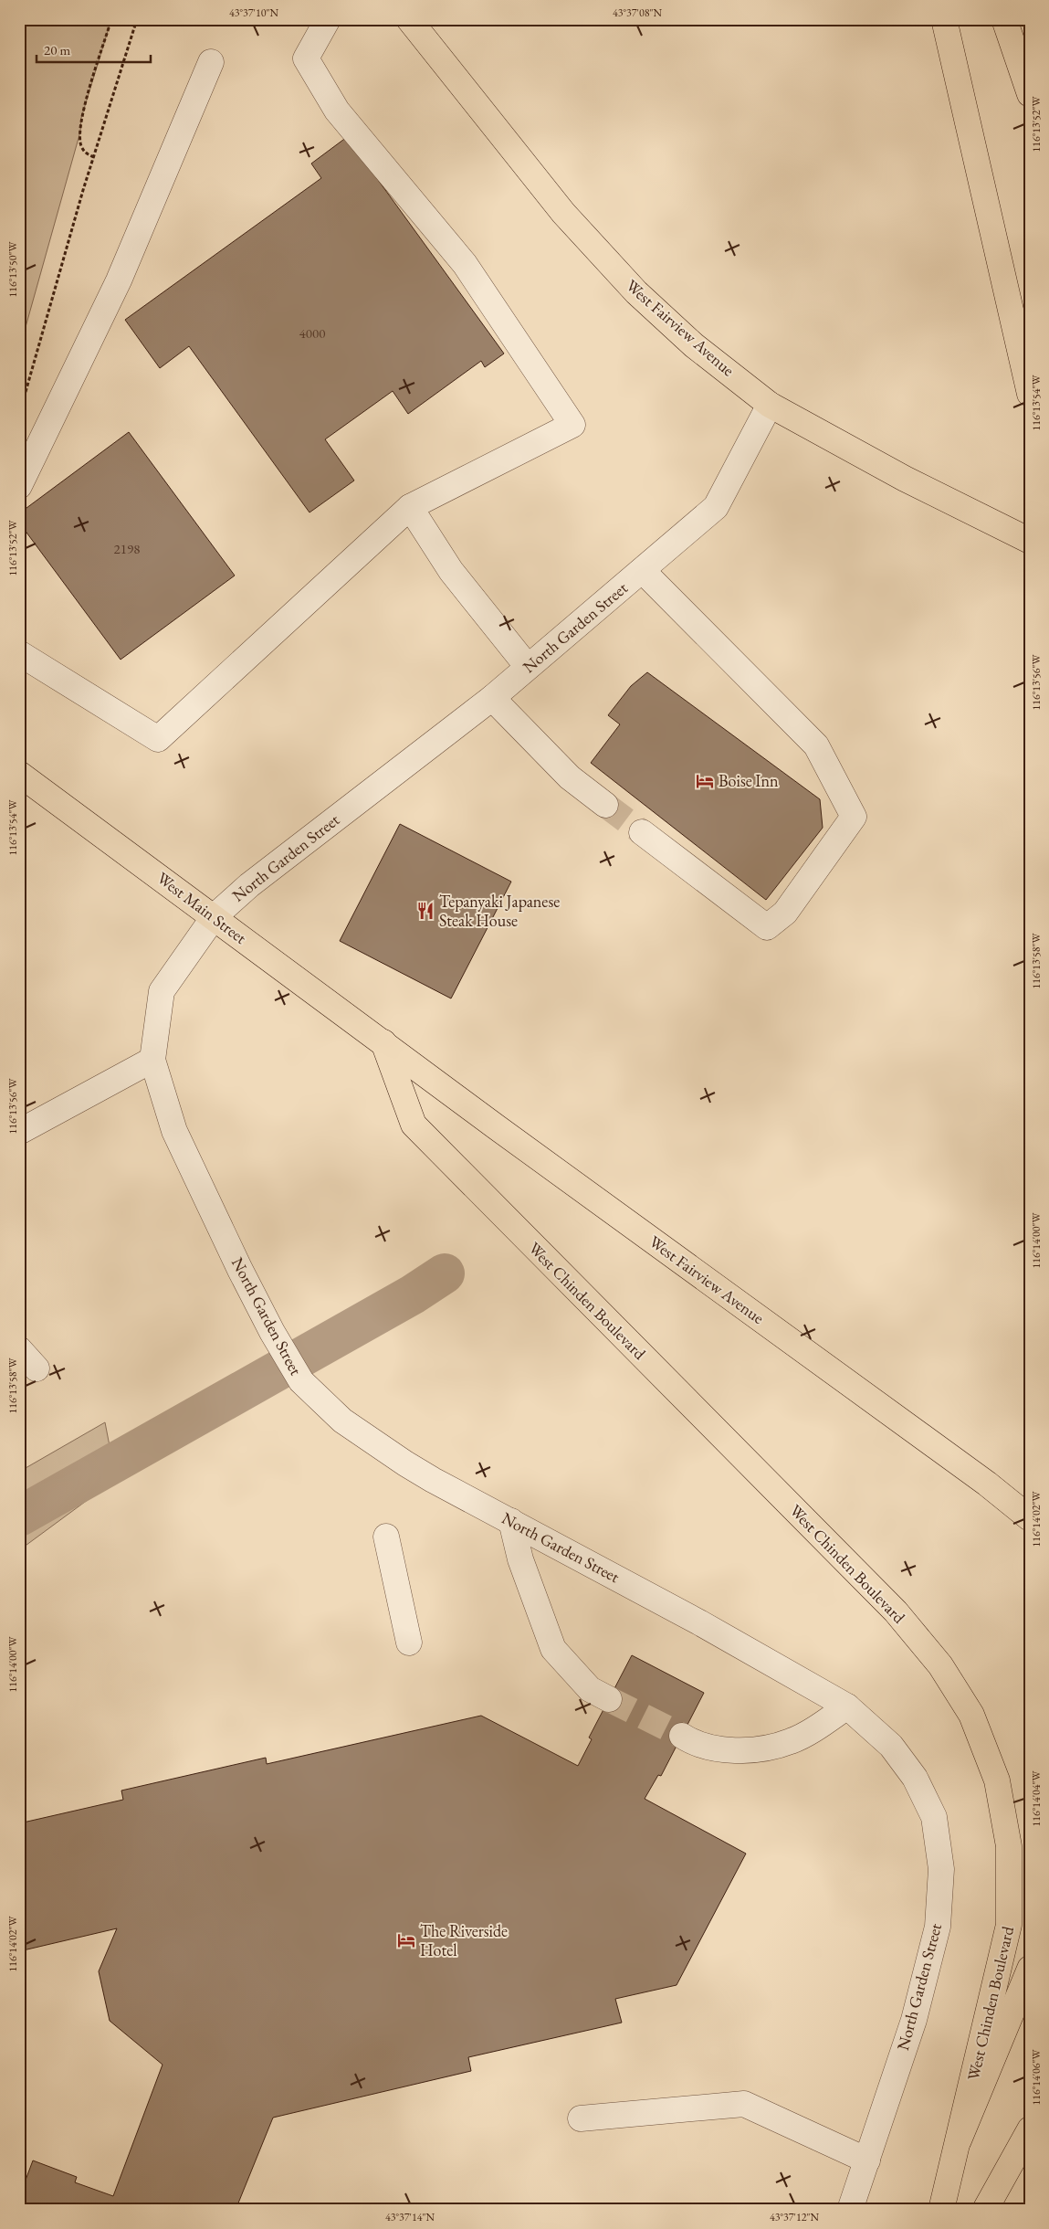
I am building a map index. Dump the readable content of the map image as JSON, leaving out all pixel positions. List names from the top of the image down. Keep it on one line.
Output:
{"streets":{"main road":["West Fairview Avenue","West Main Street","West Chinden Boulevard"],"street":["North Garden Street"]},"crossings":[["West Fairview Avenue","North Garden Street"],["West Fairview Avenue","West Main Street"],["West Fairview Avenue","West Chinden Boulevard"],["North Garden Street","West Main Street"],["West Main Street","West Chinden Boulevard"]],"places":{"hotel":["Boise Inn","The Riverside Hotel"],"restaurant":["Tepanyaki Japanese Steak House"]},"house_numbers":["4000","2198"],"scale_bar":"20 m","coordinates":["43°37'10\"N","43°37'08\"N","116°13'52\"W","116°13'50\"W","116°13'54\"W","116°13'56\"W","116°13'58\"W","116°14'00\"W","116°14'02\"W","116°14'04\"W","116°14'06\"W","43°37'14\"N","43°37'12\"N"]}
